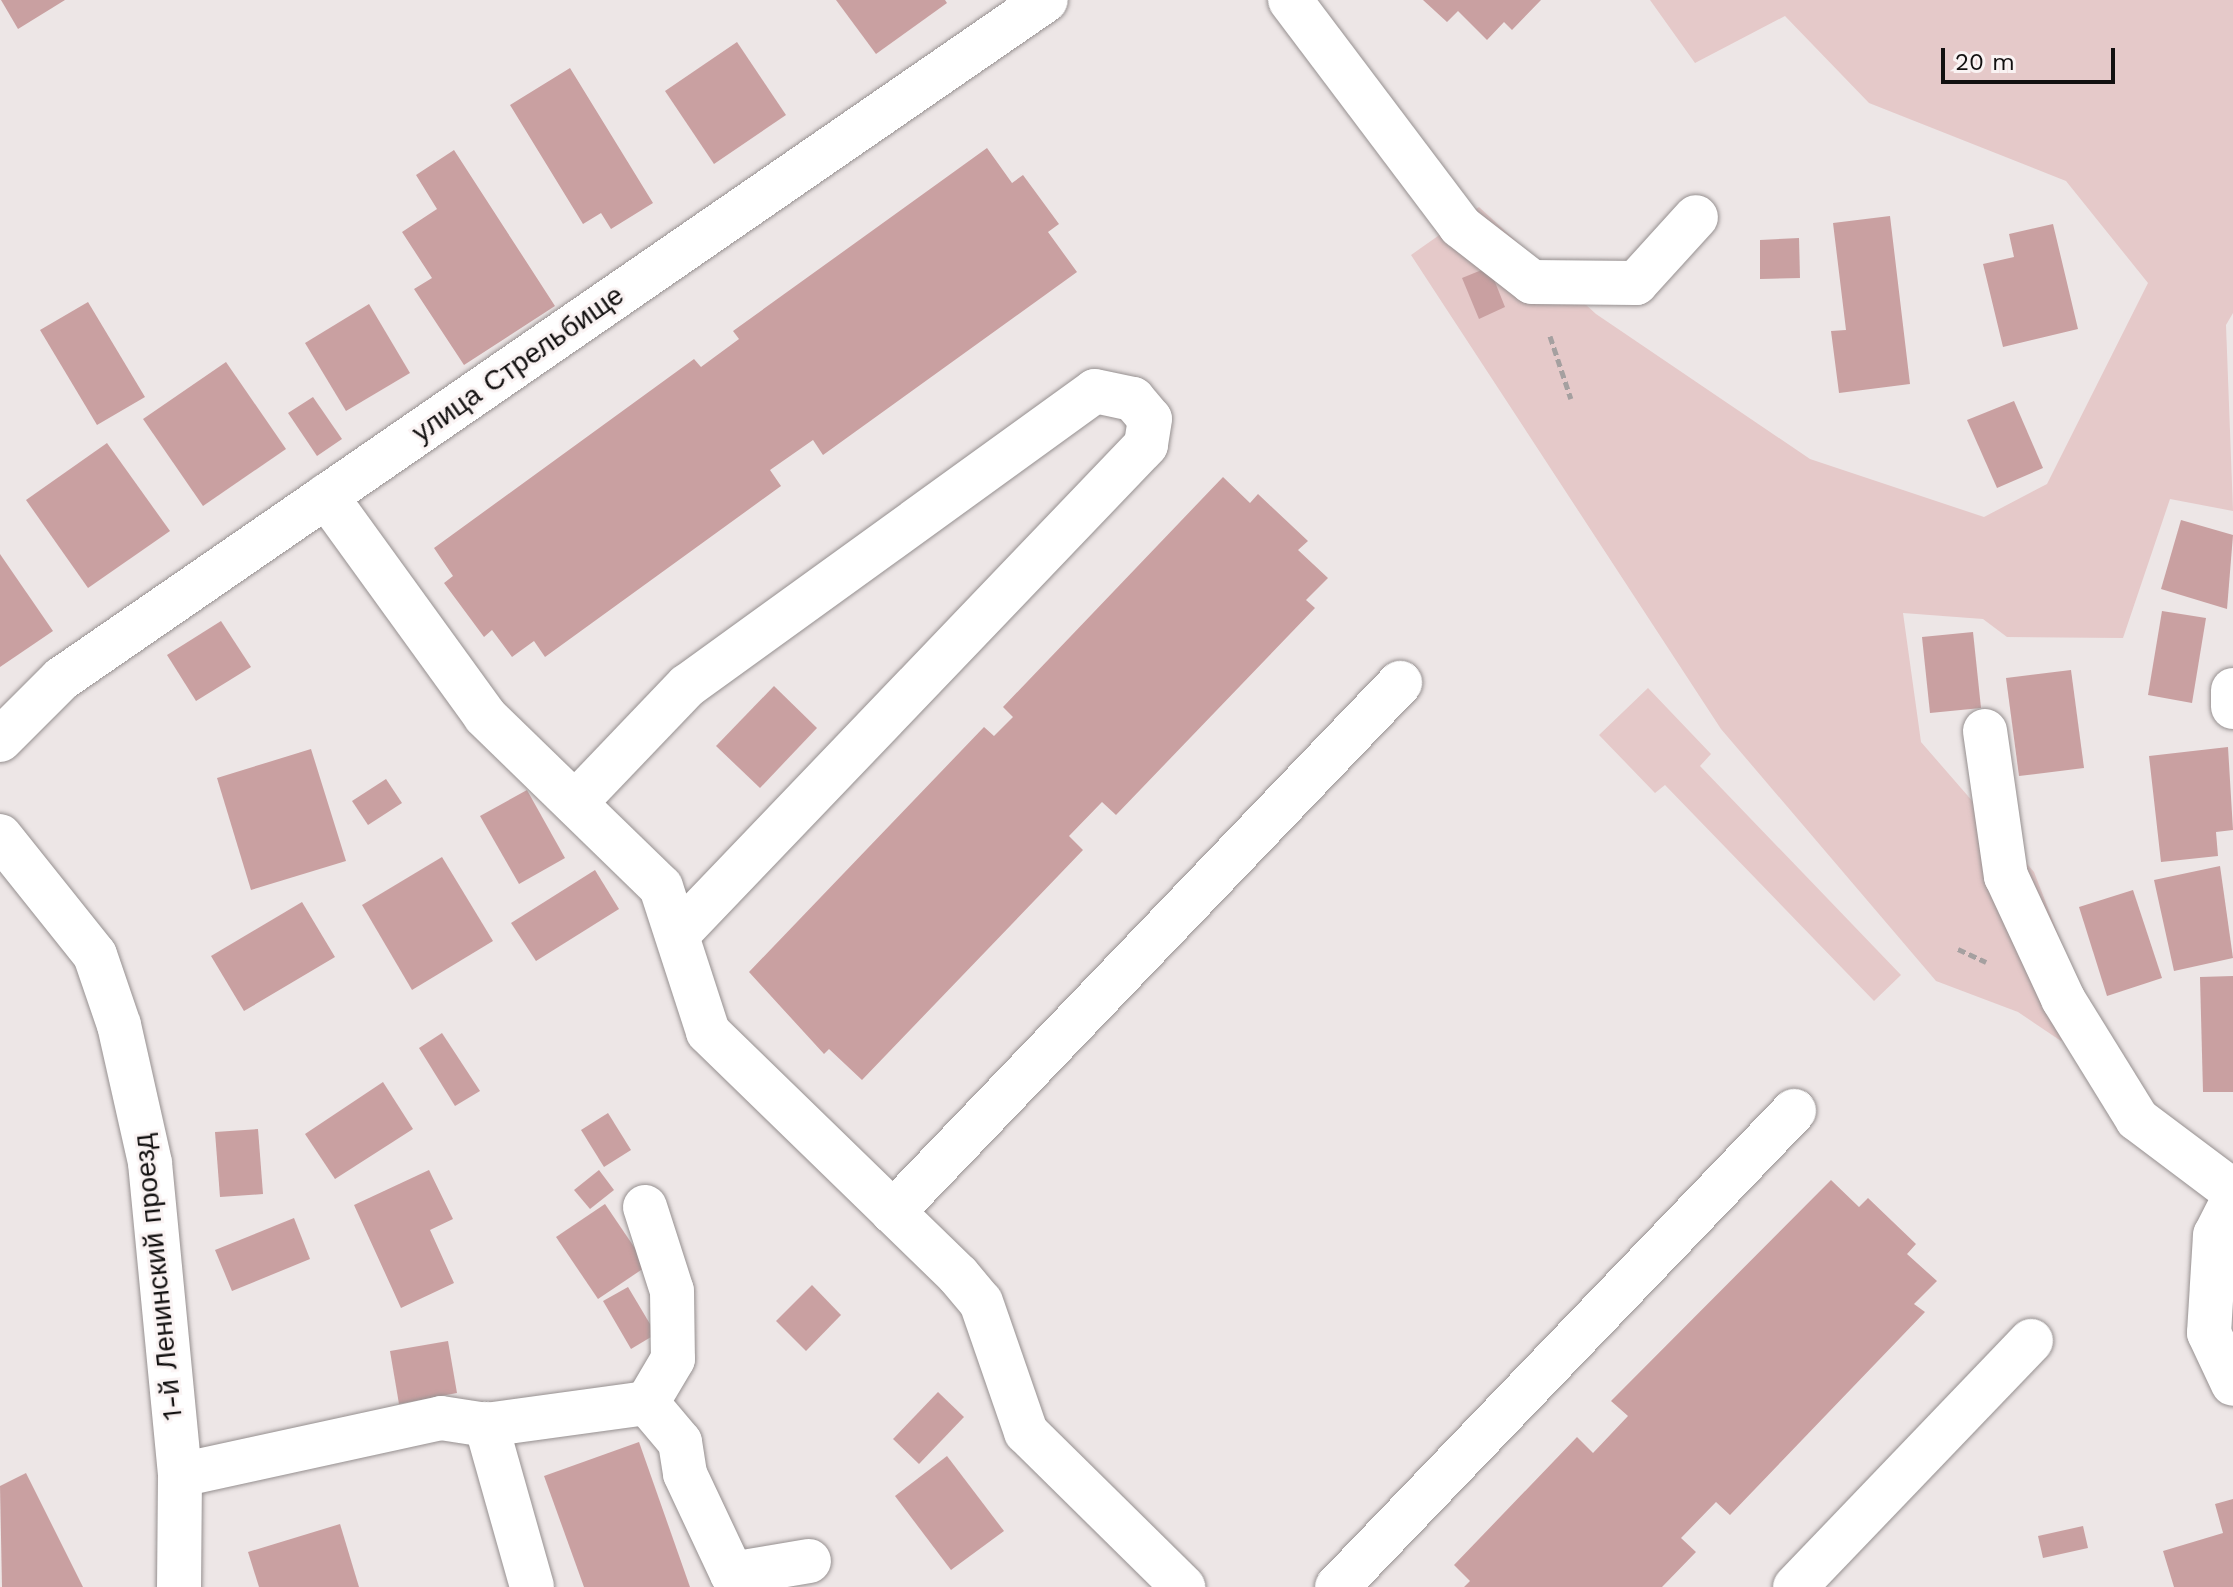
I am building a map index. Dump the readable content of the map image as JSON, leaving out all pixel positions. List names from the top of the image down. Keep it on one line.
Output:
{"streets":{"street":["улица Стрельбище","1-й Ленинский проезд"]},"scale_bar":"20 m"}
